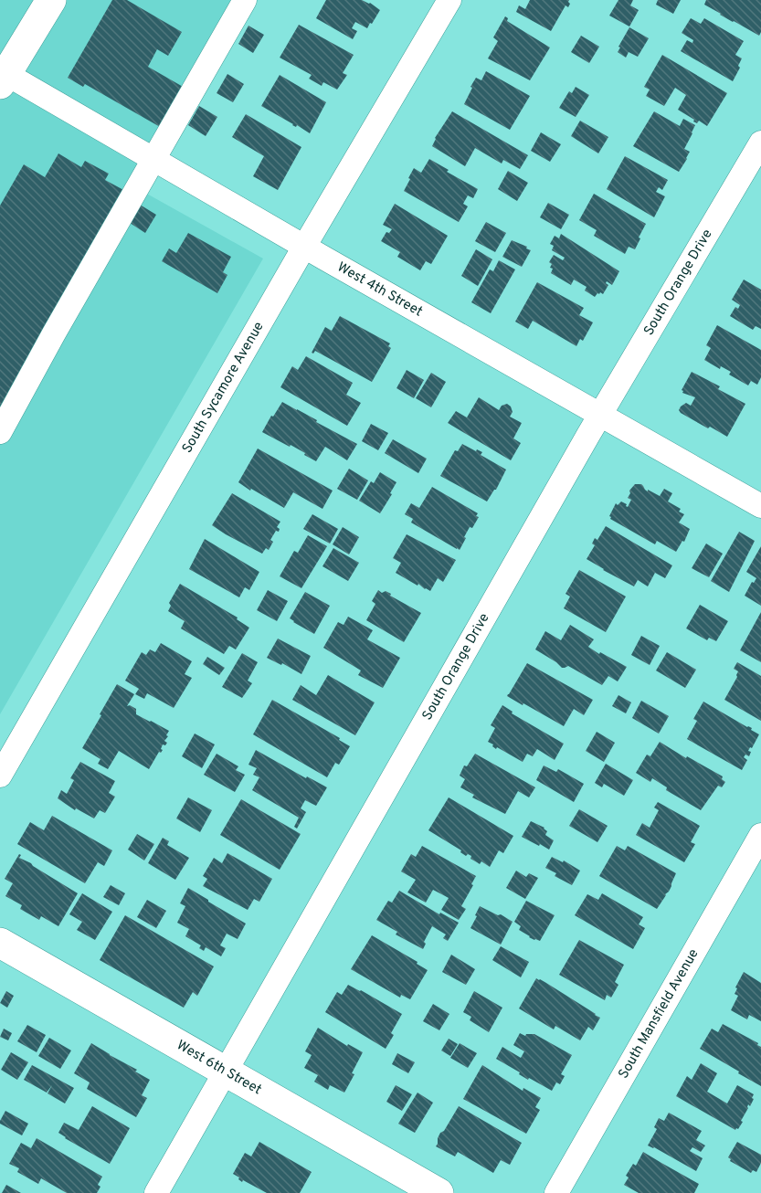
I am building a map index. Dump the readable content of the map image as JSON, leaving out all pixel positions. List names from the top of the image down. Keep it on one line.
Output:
{"streets":{"main road":["West 6th Street"],"street":["South Orange Drive","West 4th Street","South Sycamore Avenue","South Mansfield Avenue"]},"crossings":[["South Orange Drive","West 4th Street"],["South Orange Drive","West 6th Street"],["West 4th Street","South Sycamore Avenue"]]}
